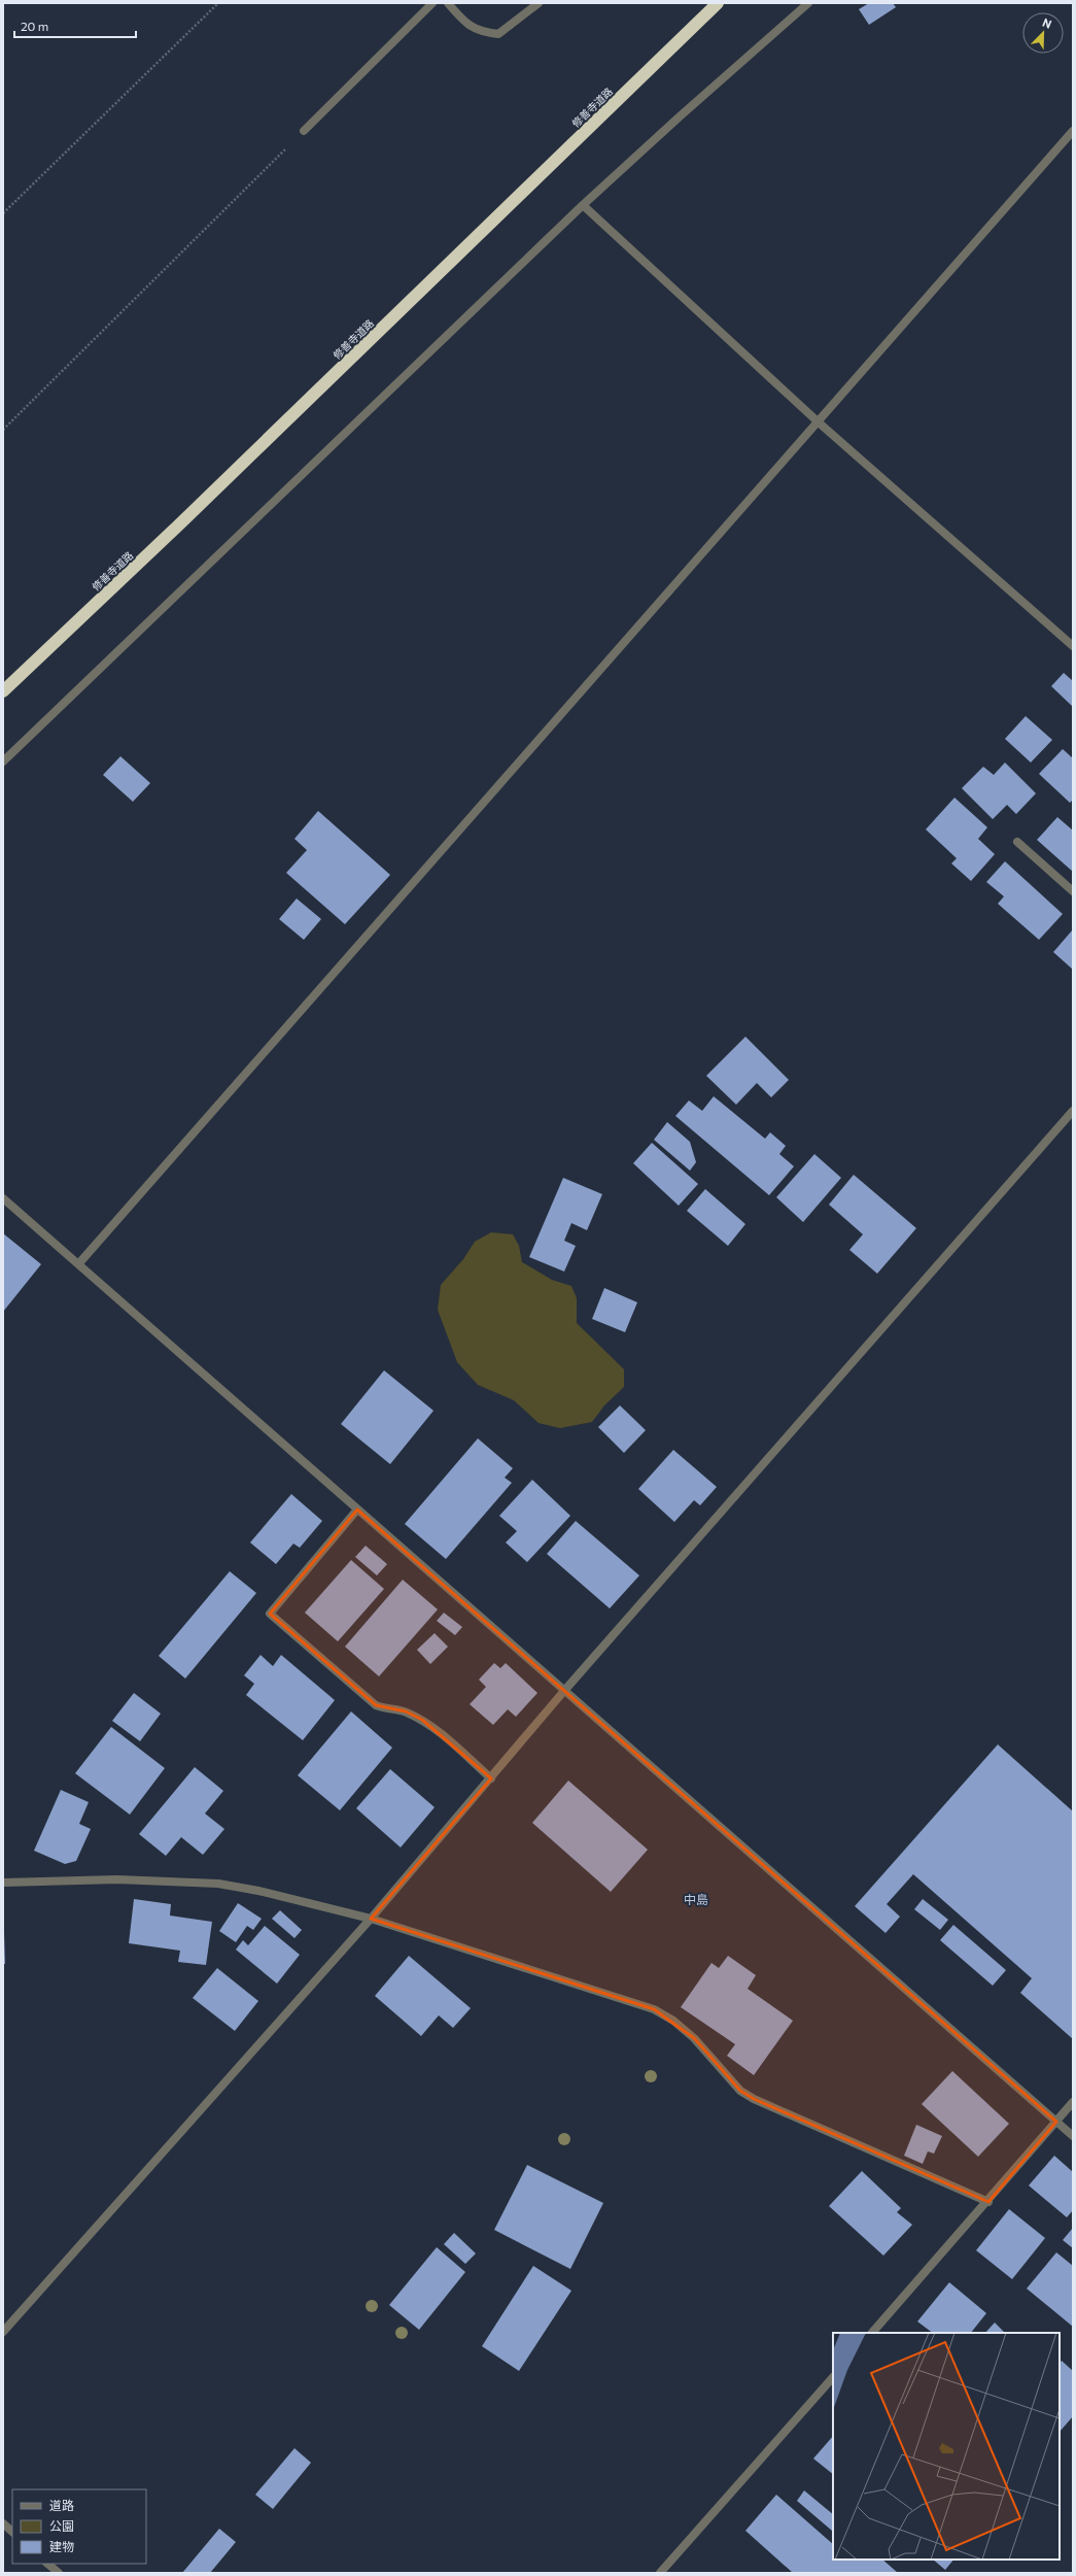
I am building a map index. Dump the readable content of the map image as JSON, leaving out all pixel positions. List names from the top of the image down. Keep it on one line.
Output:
{"streets":{"highway":["修善寺道路"]},"districts":["中島"],"legend":["道路","公園","建物"],"scale_bar":"20 m","north":"top right"}
